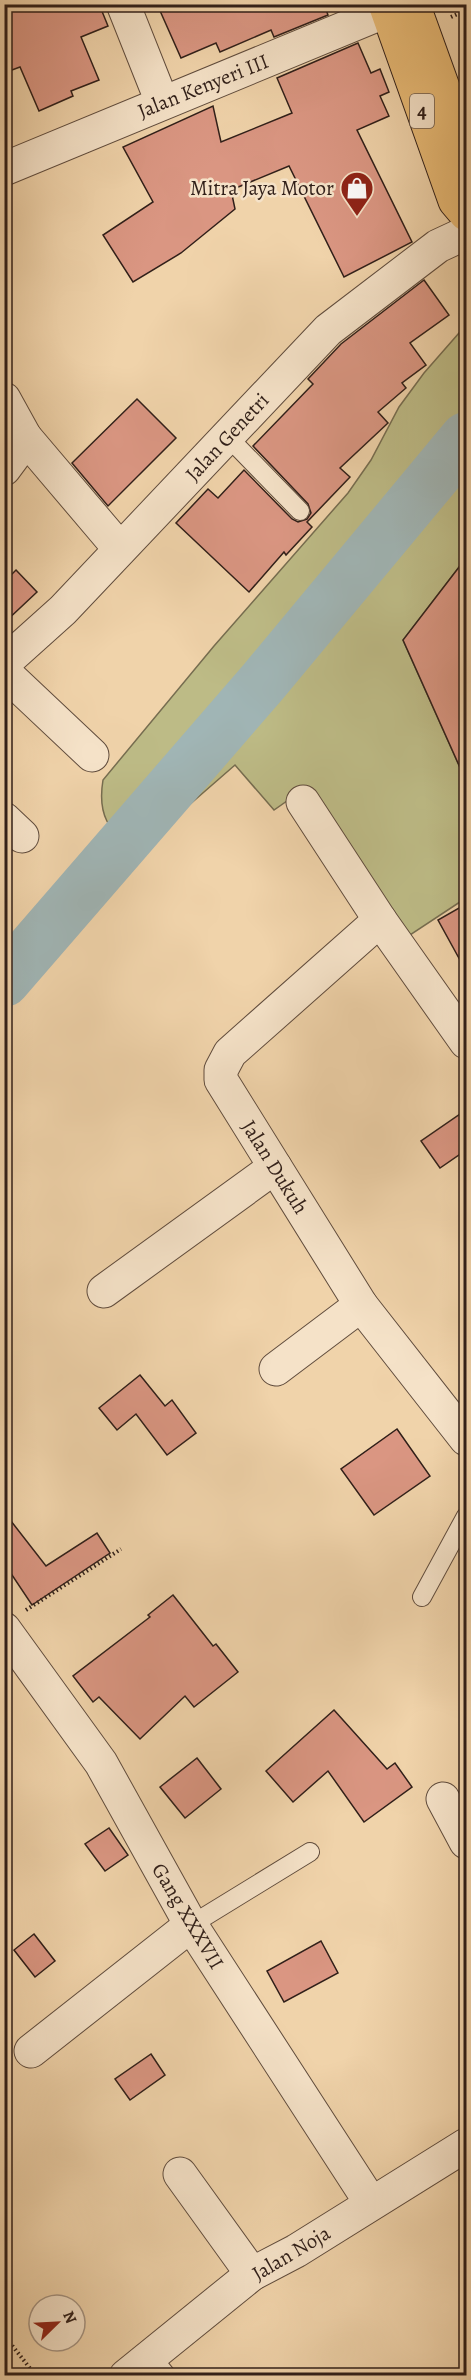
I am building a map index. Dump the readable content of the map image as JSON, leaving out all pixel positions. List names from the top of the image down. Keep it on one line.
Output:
{"streets":{"highway":["4"],"street":["Jalan Kenyeri III","Jalan Genetri","Jalan Dukuh","Gang XXXVII","Jalan Noja"]},"crossings":[["Jalan Kenyeri III","4"],["Gang XXXVII","Jalan Noja"]],"places":{"shop":["Mitra Jaya Motor"]},"north":"top right"}
